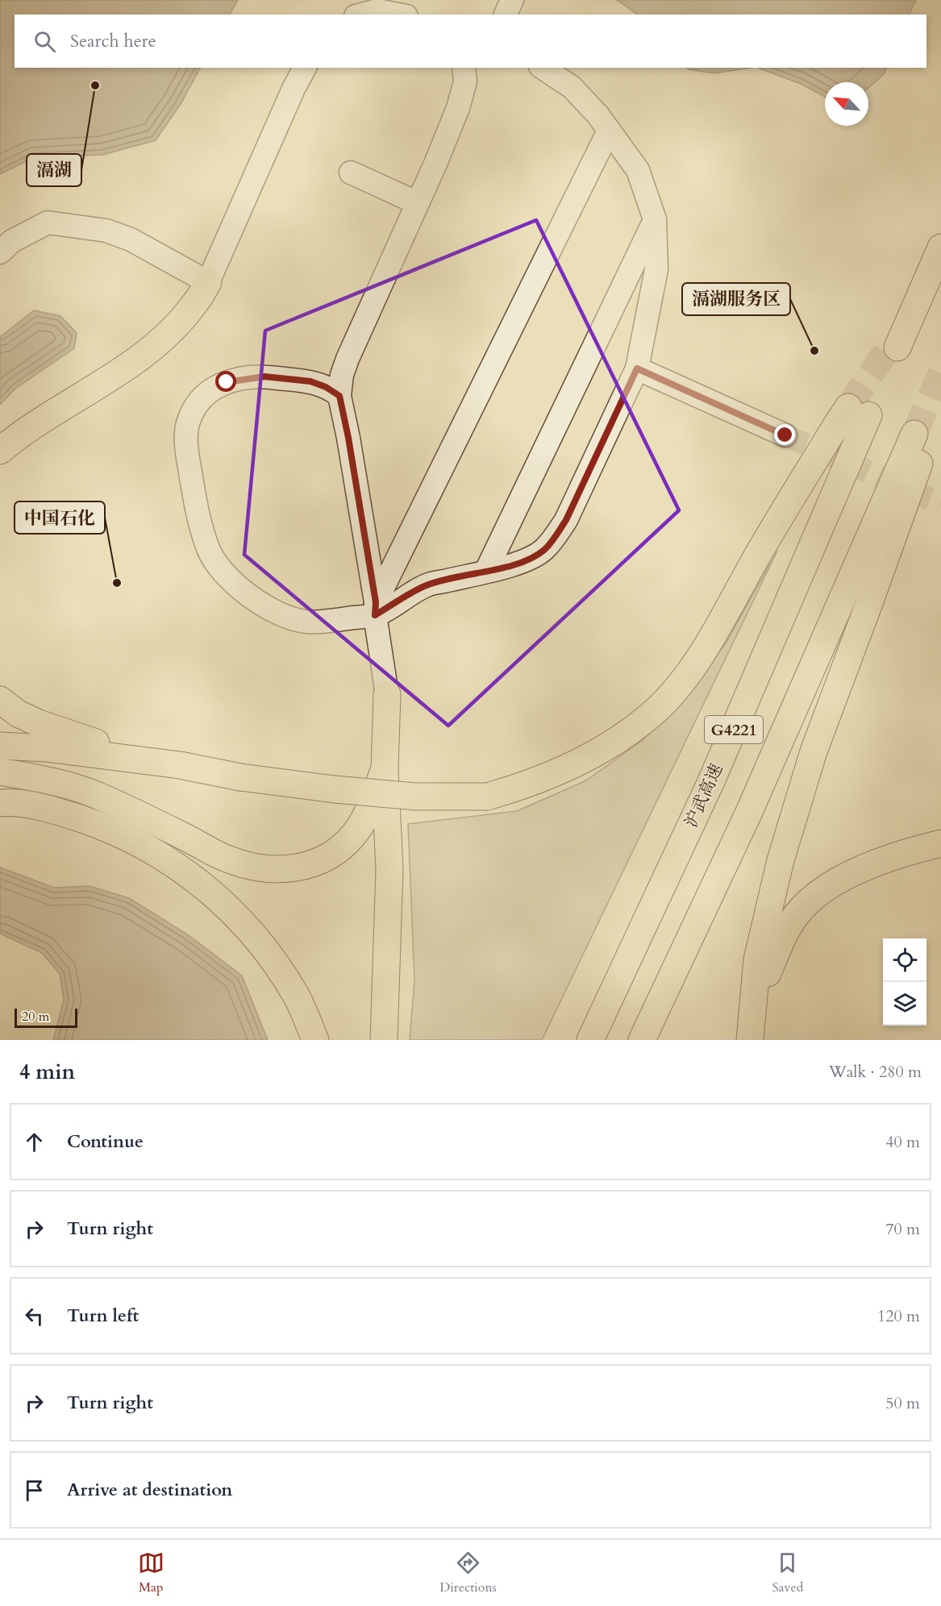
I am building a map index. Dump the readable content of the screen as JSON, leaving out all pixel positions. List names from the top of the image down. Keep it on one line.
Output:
{"streets":{"highway":["G4221","沪武高速"]},"places":["滆湖","滆湖服务区","中国石化"],"scale_bar":"20 m","north":"top left","page":{"search":"Search here","scale":"20 m","heading":["4 min","Walk · 280 m"],"list":[["Continue","40 m"],["Turn right","70 m"],["Turn left","120 m"],["Turn right","50 m"],"Arrive at destination"],"nav":["Map","Directions","Saved"]}}
